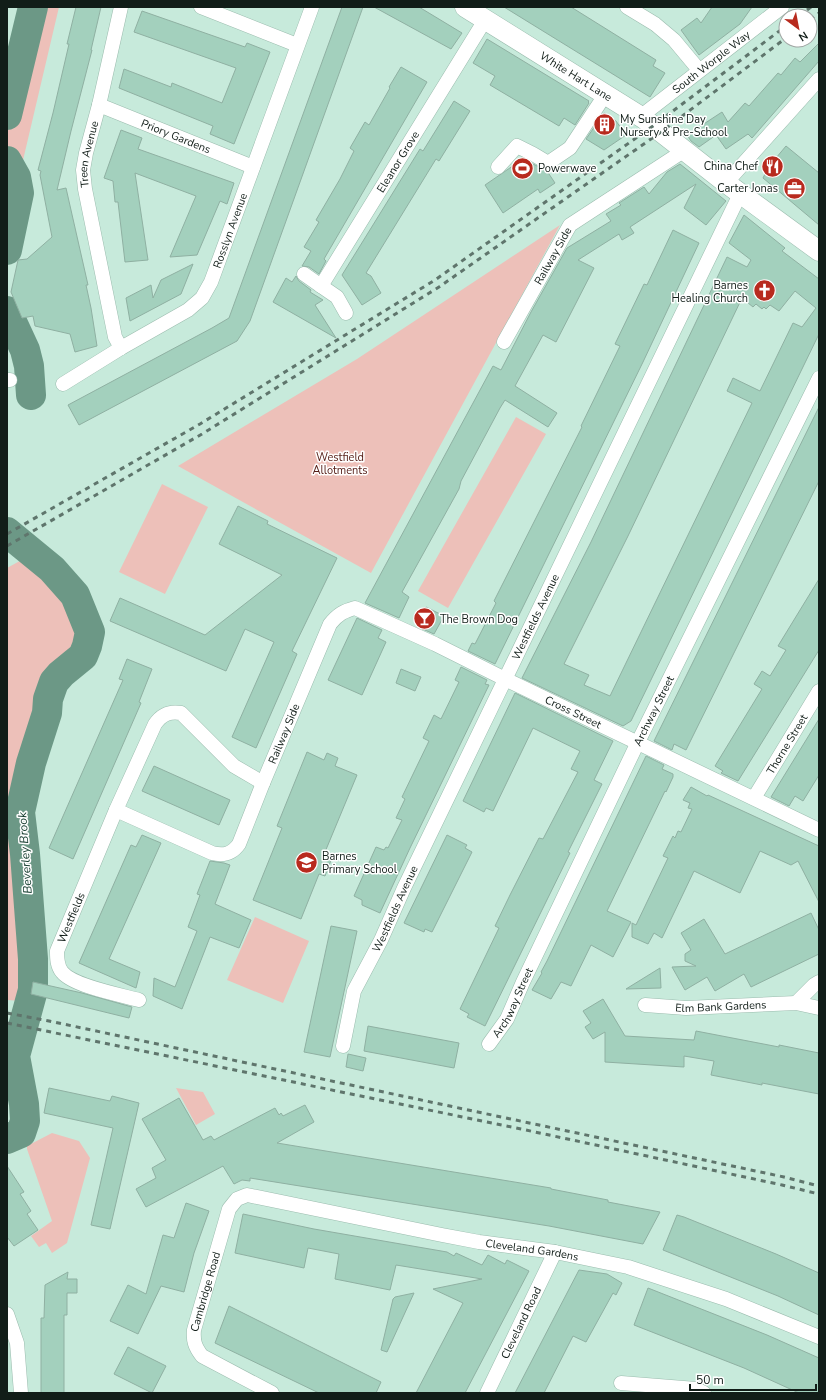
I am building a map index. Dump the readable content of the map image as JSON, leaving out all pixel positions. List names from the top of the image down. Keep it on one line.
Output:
{"streets":{"street":["South Worple Way","White Hart Lane","Priory Gardens","Treen Avenue","Eleanor Grove","Rosslyn Avenue","Railway Side","Westfields Avenue","Archway Street","Cross Street","Thorne Street","Westfields","Elm Bank Gardens","Cleveland Gardens","Cambridge Road","Cleveland Road"]},"crossings":[["South Worple Way","White Hart Lane"],["White Hart Lane","Eleanor Grove"],["White Hart Lane","Railway Side"],["White Hart Lane","Westfields Avenue"],["Priory Gardens","Treen Avenue"],["Priory Gardens","Rosslyn Avenue"],["Treen Avenue","Rosslyn Avenue"],["Railway Side","Cross Street"],["Railway Side","Westfields"],["Westfields Avenue","Cross Street"],["Archway Street","Cross Street"],["Cross Street","Thorne Street"],["Cleveland Gardens","Cambridge Road"],["Cleveland Gardens","Cleveland Road"]],"water":["Beverley Brook"],"parks":["Westfield Allotments"],"places":{"building":["My Sunshine Day Nursery & Pre-School"],"restaurant":["China Chef"],"sports":["Powerwave"],"office":["Carter Jonas"],"church":["Barnes Healing Church"],"bar":["The Brown Dog"],"school or university":["Barnes Primary School"]},"scale_bar":"50 m","north":"bottom right"}
